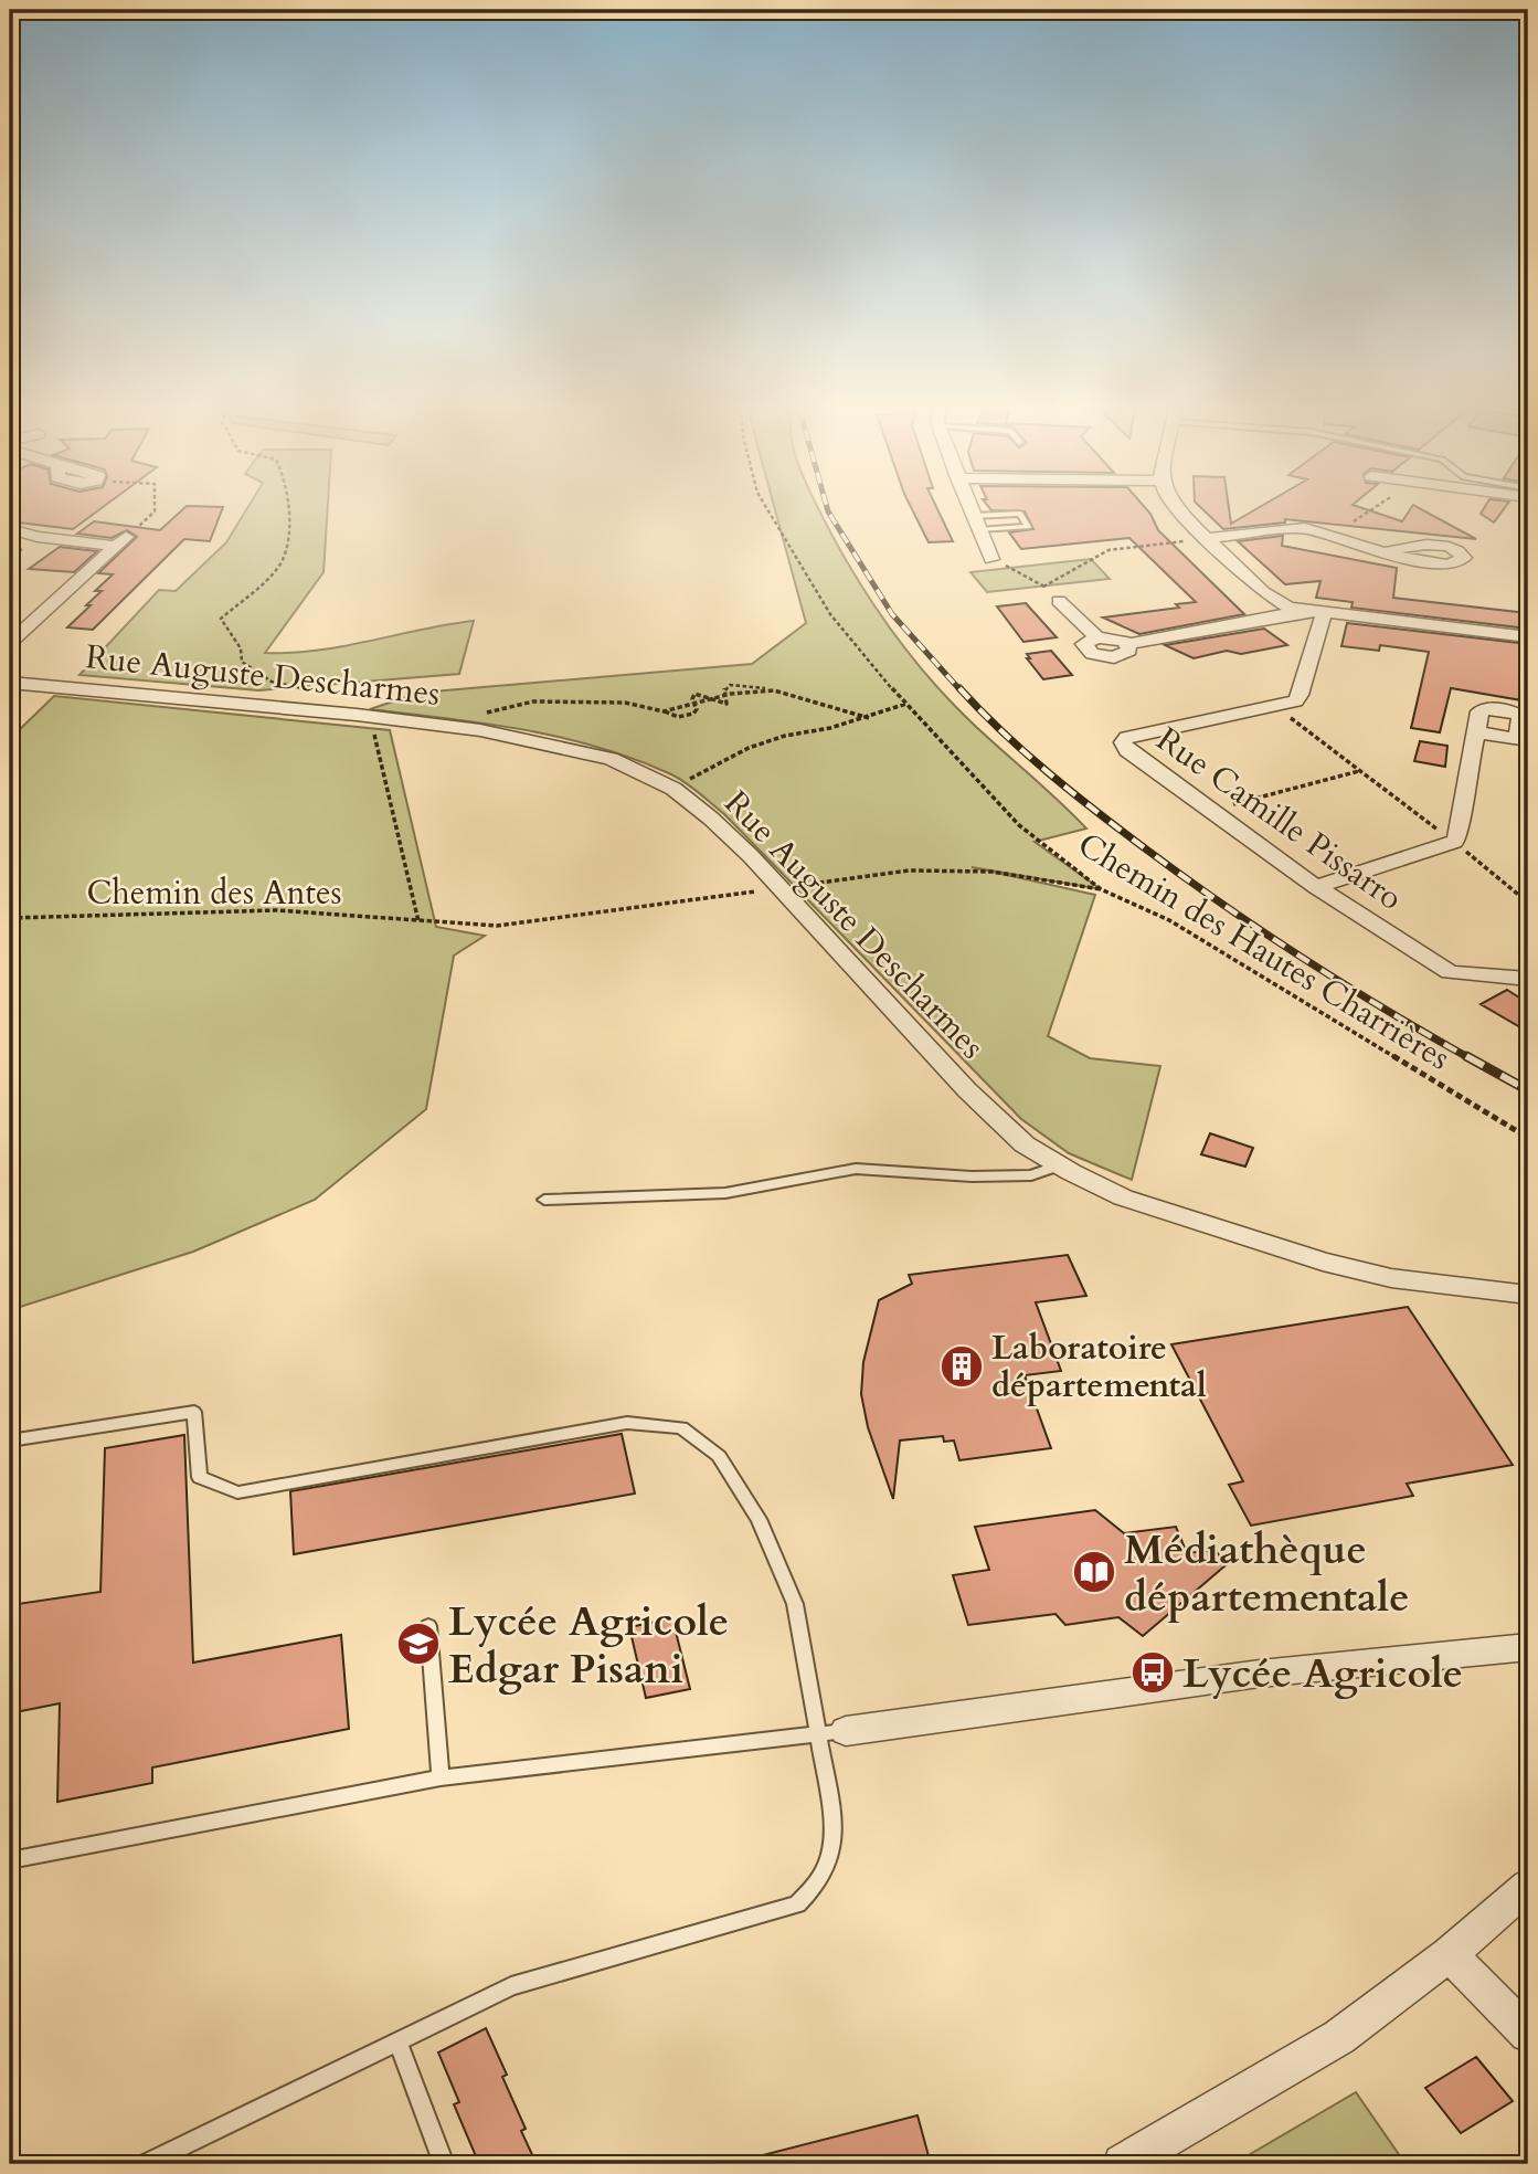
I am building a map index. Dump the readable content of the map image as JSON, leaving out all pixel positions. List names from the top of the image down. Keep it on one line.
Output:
{"streets":{"street":["Rue Auguste Descharmes","Rue Camille Pissarro"],"path":["Chemin des Antes","Chemin des Hautes Charrières"]},"crossings":[["Rue Auguste Descharmes","Chemin des Antes"]],"places":{"building":["Laboratoire départemental"],"library":["Médiathèque départementale"],"school or university":["Lycée Agricole Edgar Pisani"],"bus stop":["Lycée Agricole"]}}
